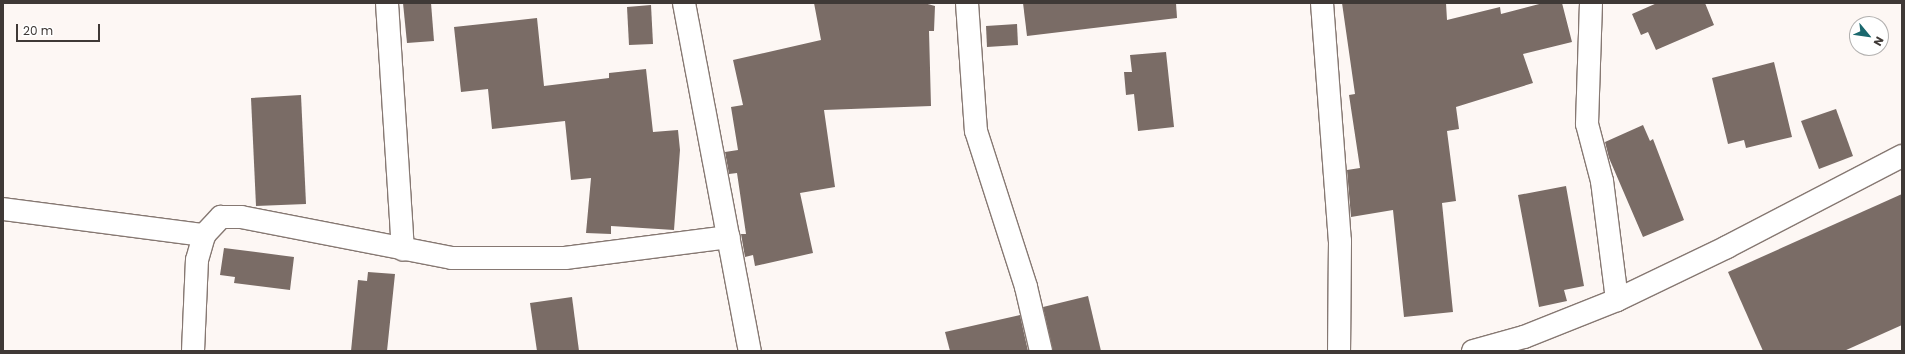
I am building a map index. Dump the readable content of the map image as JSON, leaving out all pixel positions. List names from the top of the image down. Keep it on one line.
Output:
{"scale_bar":"20 m","north":"bottom right"}
